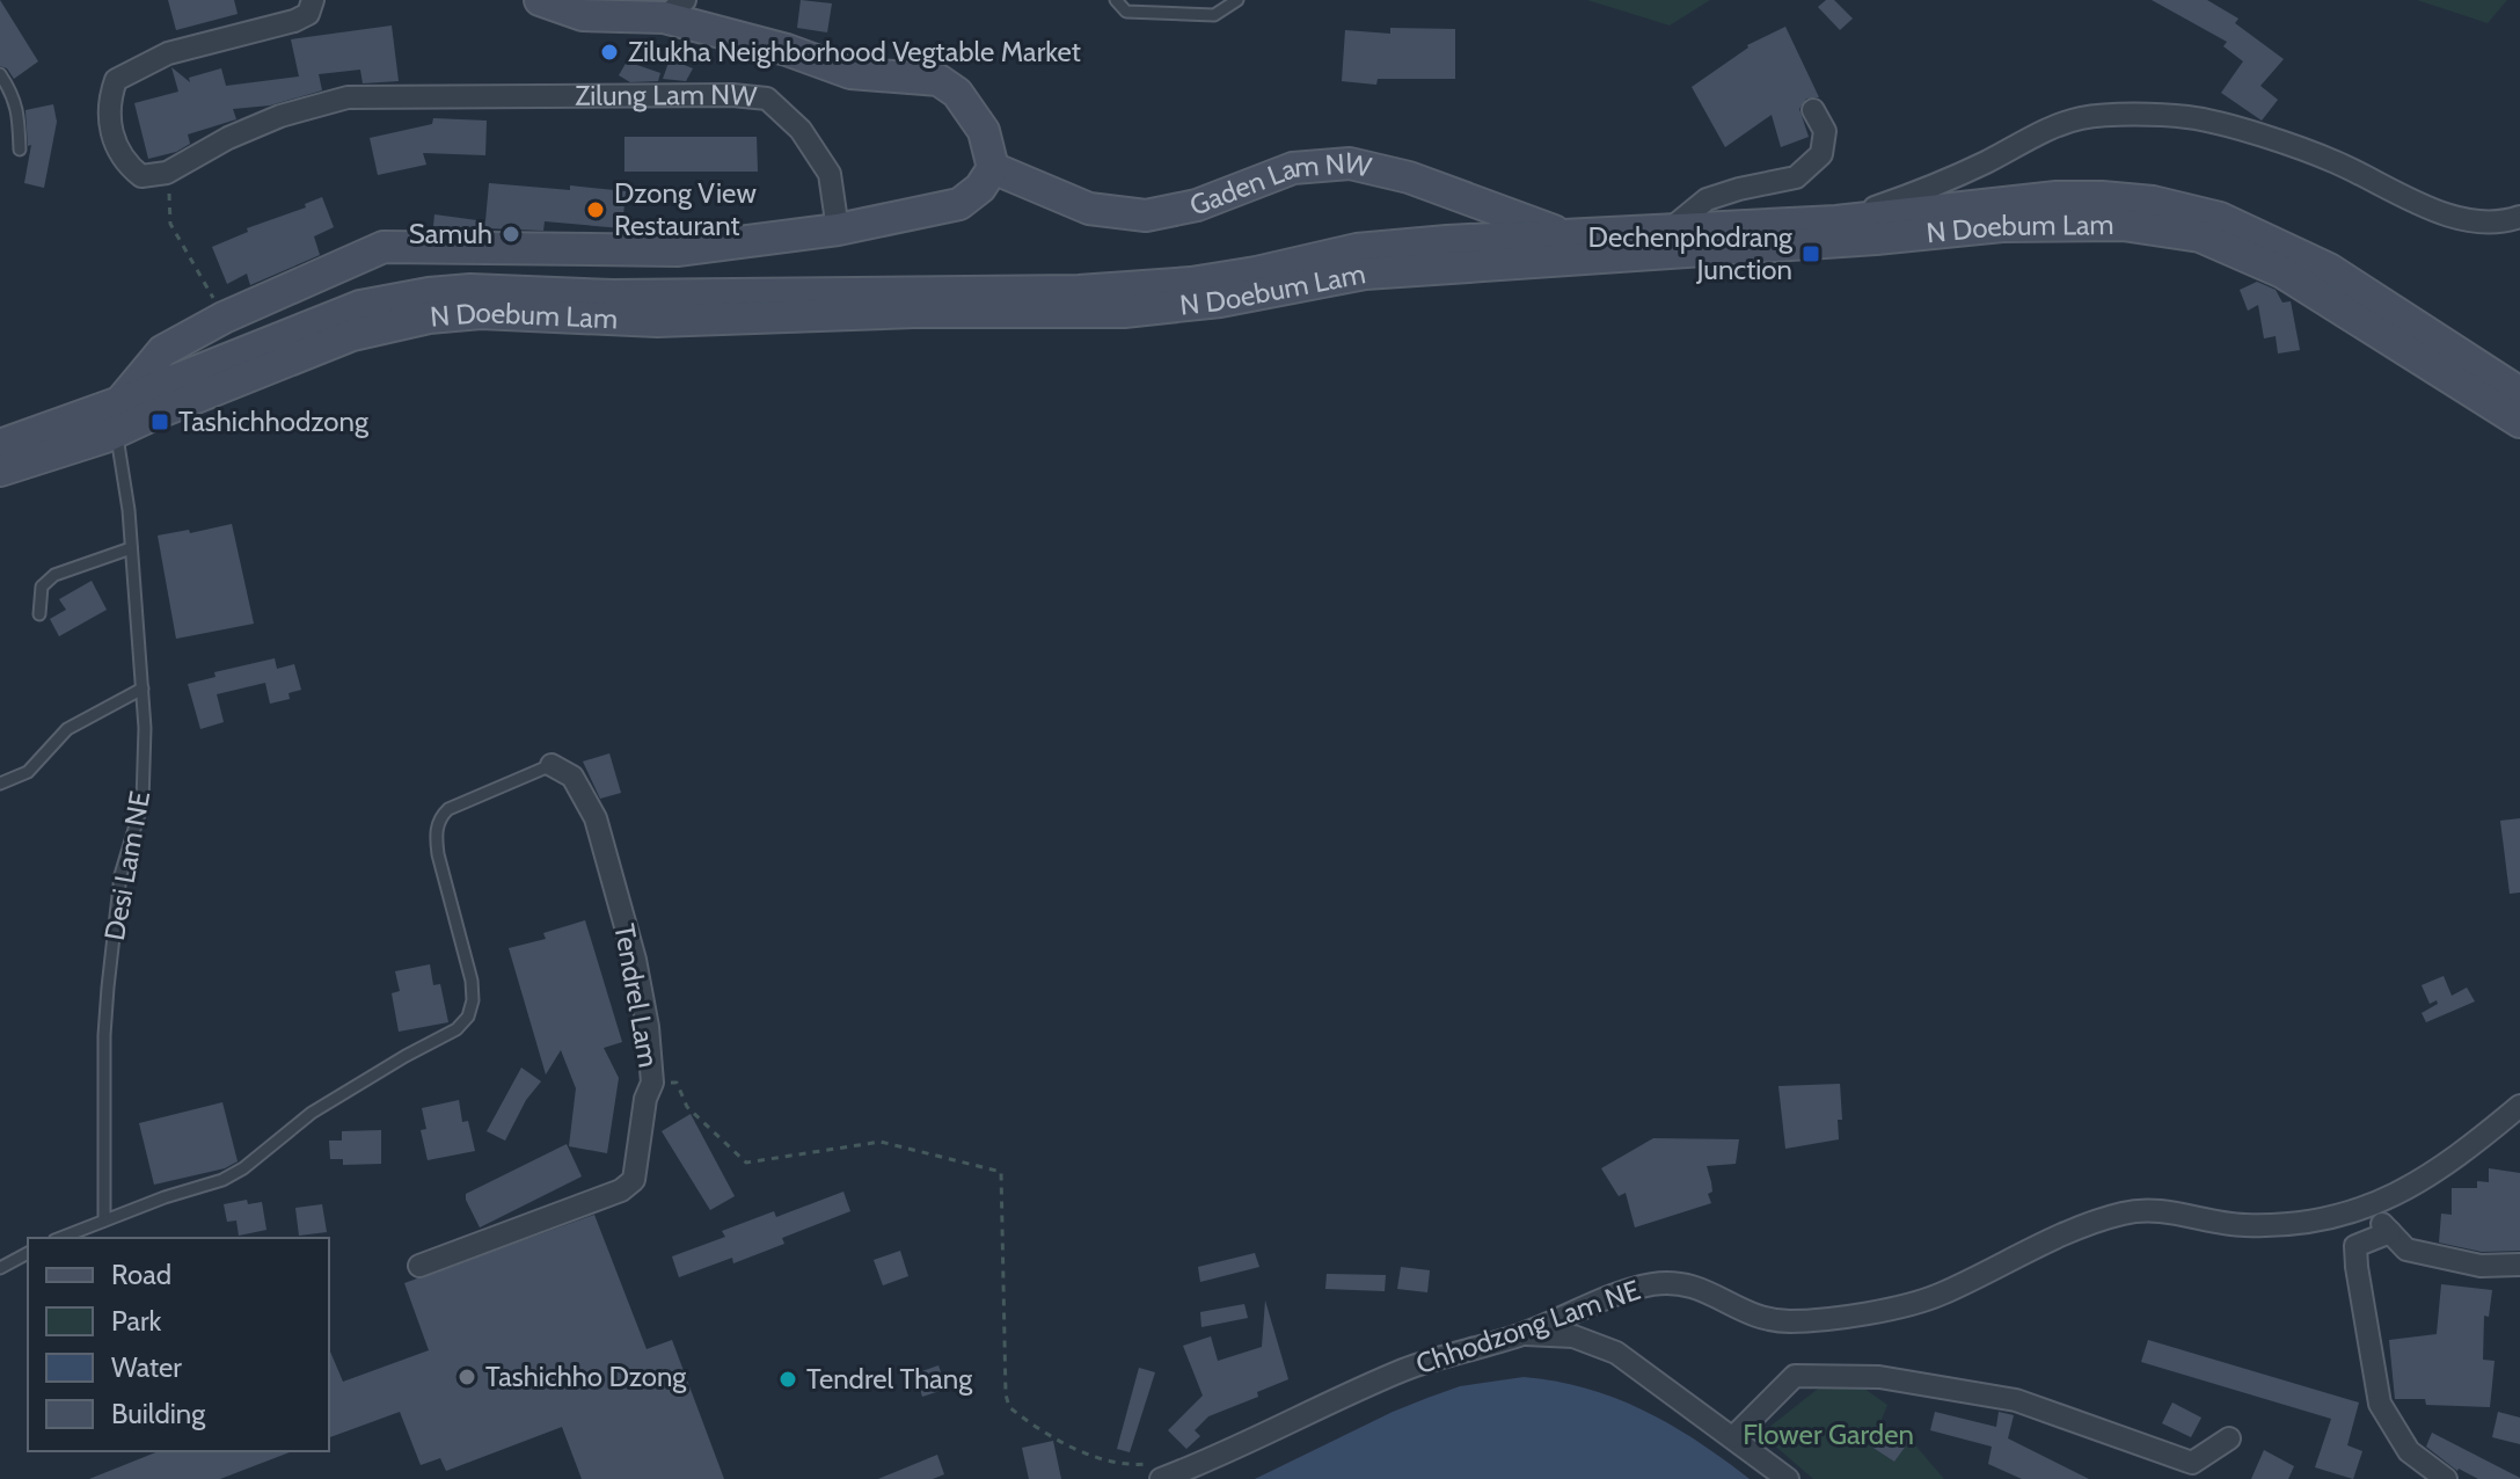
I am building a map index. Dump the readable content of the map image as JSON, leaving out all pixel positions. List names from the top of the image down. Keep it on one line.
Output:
{"streets":{"main road":["Gaden Lam NW","N Doebum Lam"],"street":["Zilung Lam NW","Tendrel Lam","Chhodzong Lam NE"],"lane":["Desi Lam NE"]},"crossings":[["Gaden Lam NW","N Doebum Lam"],["N Doebum Lam","Desi Lam NE"]],"parks":["Flower Garden"],"places":{"other":["Zilukha Neighborhood Vegtable Market","Dzong View Restaurant","Samuh","Tashichho Dzong","Tendrel Thang"],"transit":["Dechenphodrang Junction","Tashichhodzong"]},"legend":["Road","Park","Water","Building"]}
